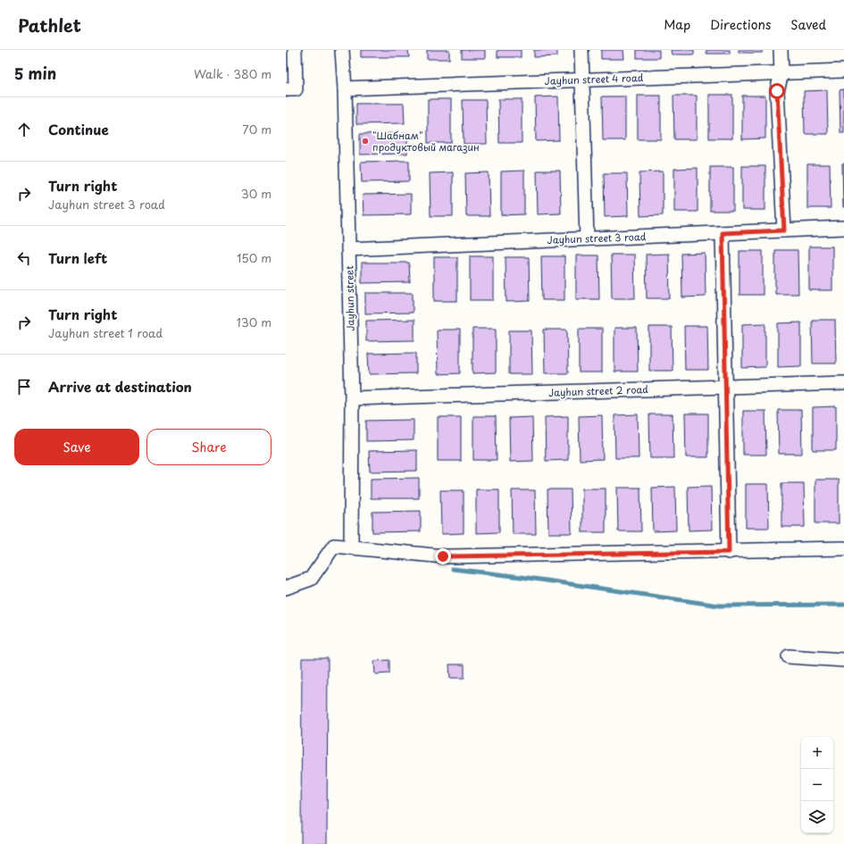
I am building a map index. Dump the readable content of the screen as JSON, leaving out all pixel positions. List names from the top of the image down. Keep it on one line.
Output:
{"streets":{"street":["Jayhun street 4 road","Jayhun street 3 road","Jayhun street","Jayhun street 2 road"]},"crossings":[["Jayhun street 4 road","Jayhun street"],["Jayhun street 3 road","Jayhun street"],["Jayhun street","Jayhun street 2 road"]],"places":["\"Шабнам\" продуктовый магазин"],"page":{"header":"Pathlet","nav":["Map","Directions","Saved"],"heading":["5 min","Walk · 380 m"],"list":[["Continue","70 m"],["Turn right","Jayhun street 3 road","30 m"],["Turn left","150 m"],["Turn right","Jayhun street 1 road","130 m"],"Arrive at destination"],"buttons":["Save","Share"],"map_buttons":["+","−"]}}
